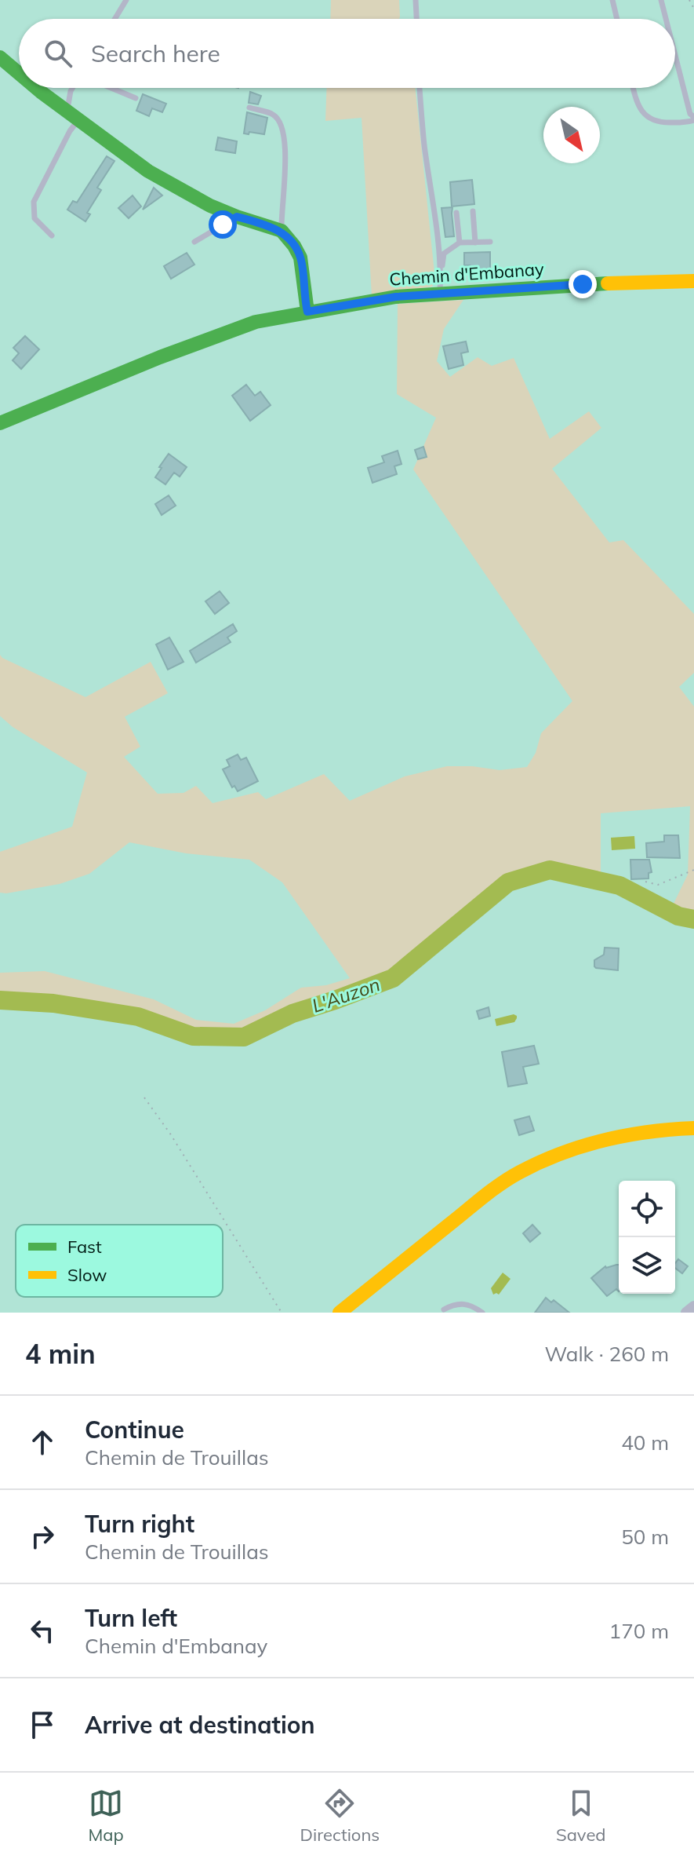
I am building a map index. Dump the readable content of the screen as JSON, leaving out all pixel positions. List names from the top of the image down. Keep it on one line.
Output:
{"streets":{"street":["Chemin d'Embanay"]},"water":["L'Auzon"],"legend":["Fast","Slow"],"north":"bottom right","page":{"search":"Search here","heading":["4 min","Walk · 260 m"],"list":[["Continue","Chemin de Trouillas","40 m"],["Turn right","Chemin de Trouillas","50 m"],["Turn left","Chemin d'Embanay","170 m"],"Arrive at destination"],"nav":["Map","Directions","Saved"]}}
